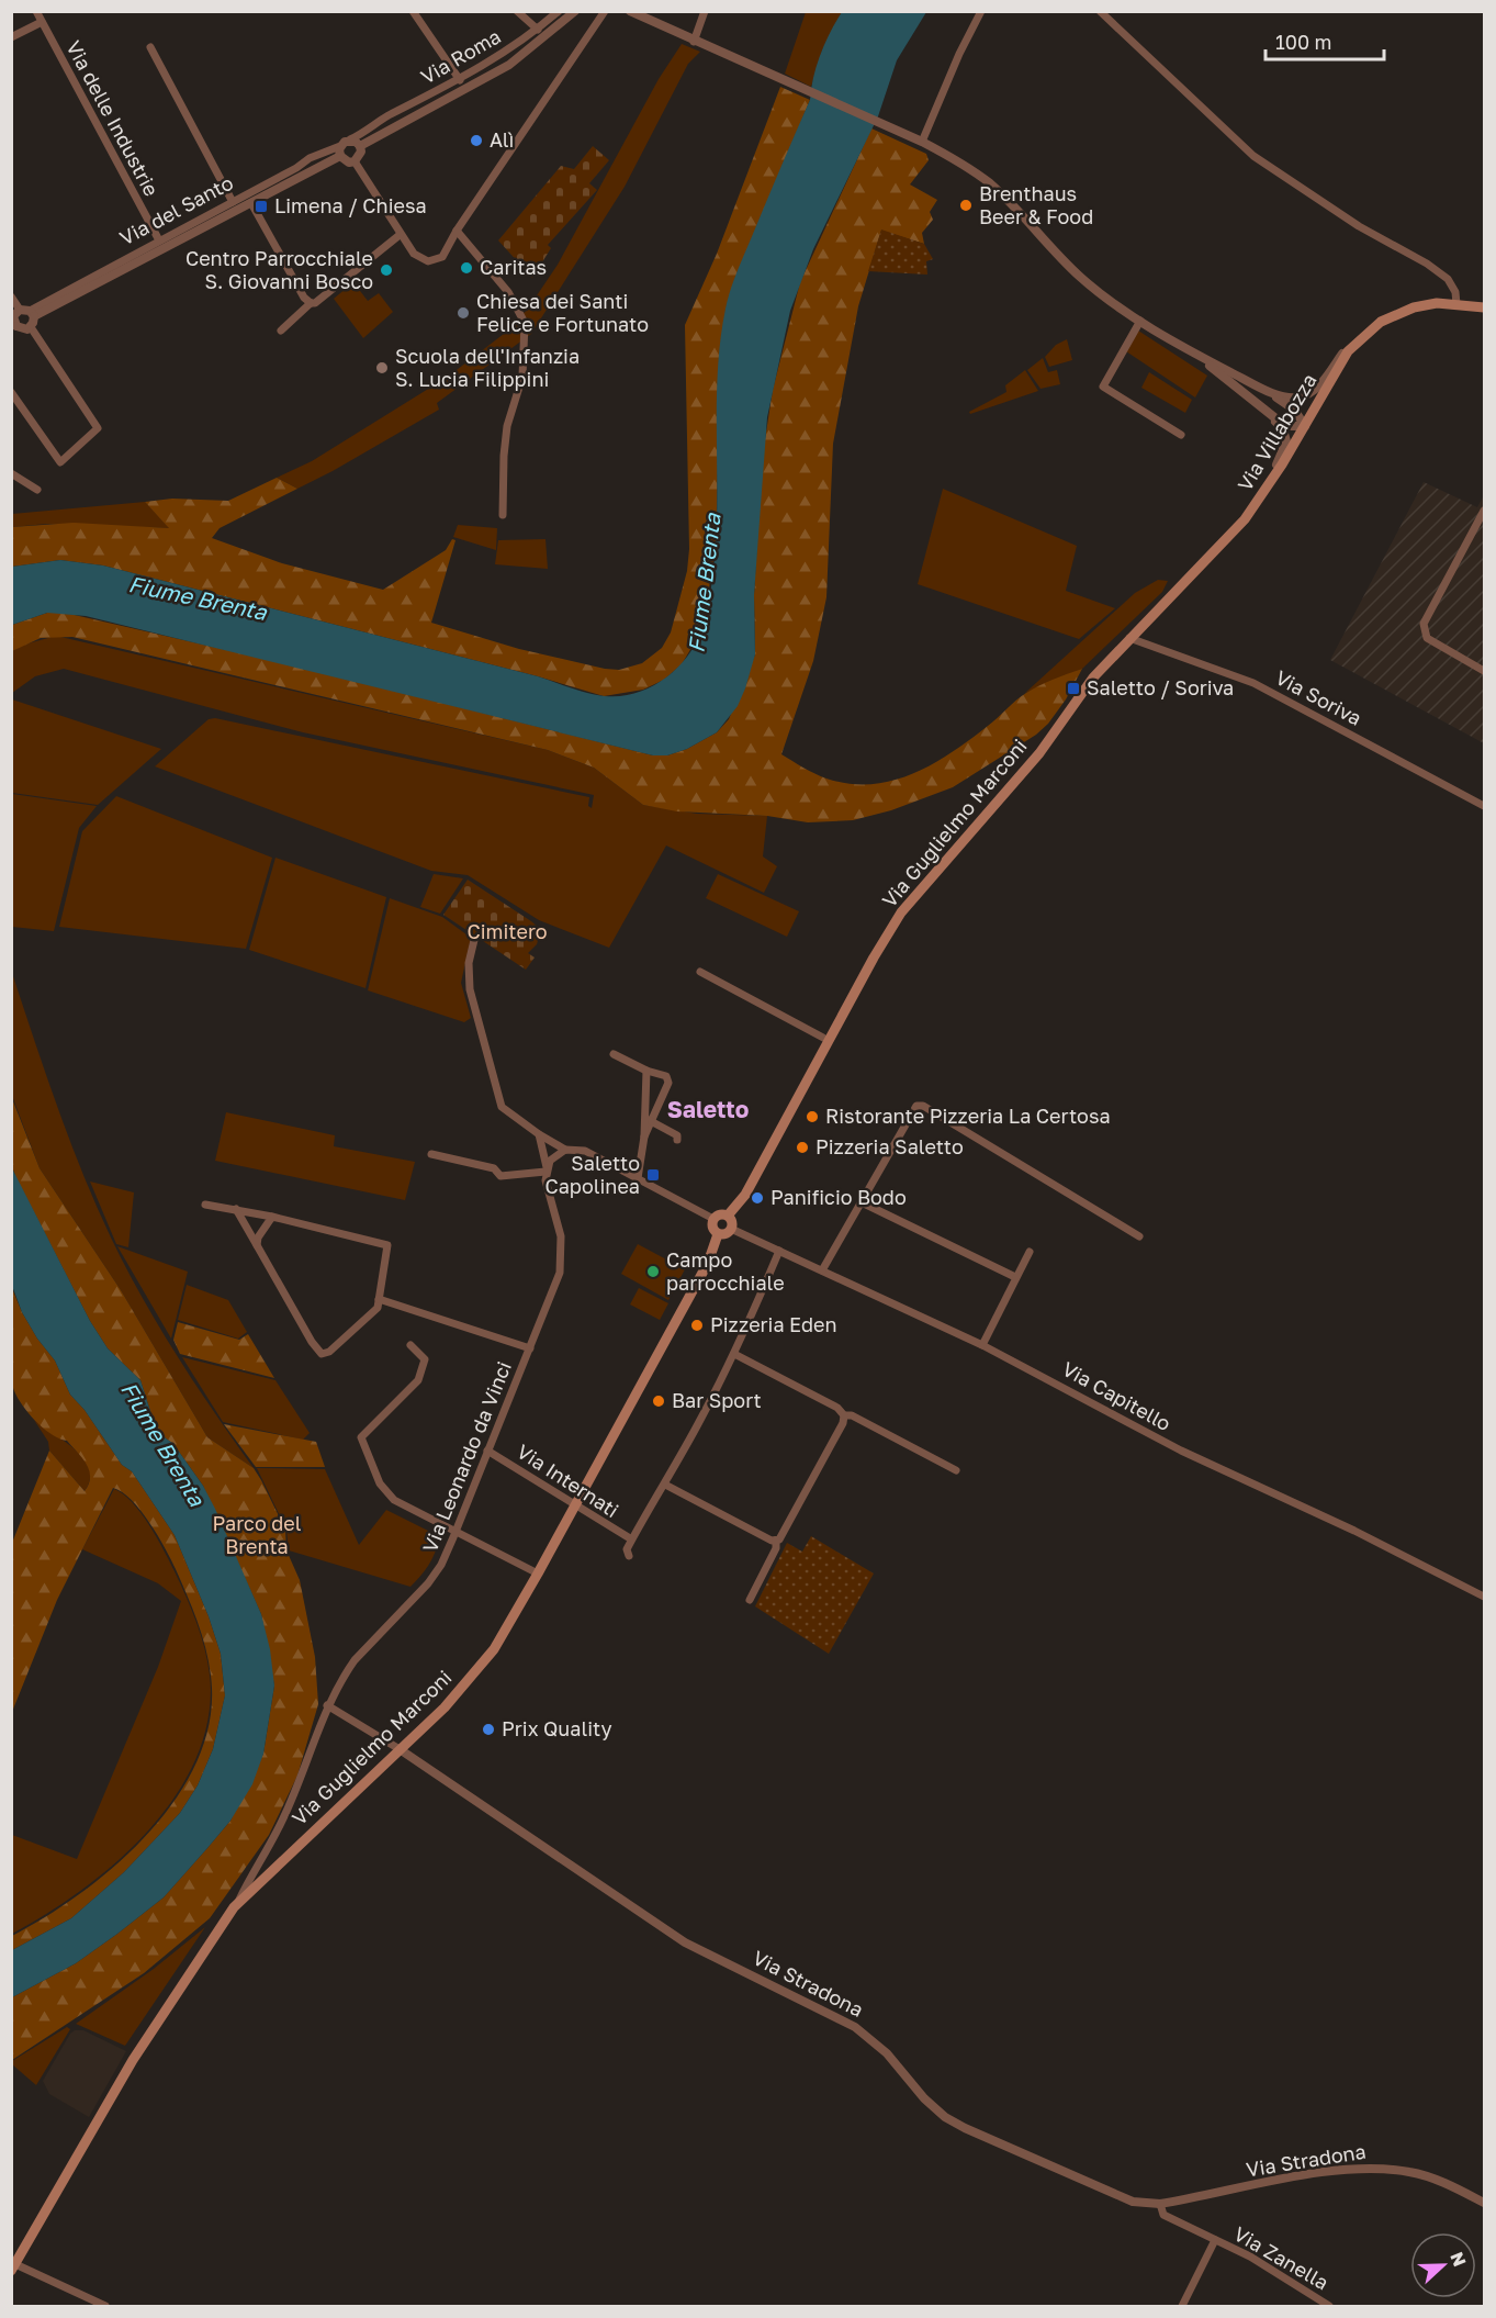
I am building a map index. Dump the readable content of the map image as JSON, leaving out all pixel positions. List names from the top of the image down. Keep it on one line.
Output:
{"streets":{"main road":["Via Villabozza","Via Guglielmo Marconi"],"street":["Via Roma","Via delle Industrie","Via del Santo","Via Soriva","Via Capitello","Via Leonardo da Vinci","Via Internati","Via Stradona","Via Zanella"]},"crossings":[["Via Roma","Via del Santo"],["Via delle Industrie","Via del Santo"],["Via Villabozza","Via Soriva"],["Via Villabozza","Via Guglielmo Marconi"],["Via Soriva","Via Guglielmo Marconi"],["Via Guglielmo Marconi","Via Capitello"],["Via Guglielmo Marconi","Via Leonardo da Vinci"],["Via Guglielmo Marconi","Via Internati"],["Via Guglielmo Marconi","Via Stradona"],["Via Capitello","Via Internati"],["Via Leonardo da Vinci","Via Internati"],["Via Leonardo da Vinci","Via Stradona"],["Via Stradona","Via Zanella"]],"districts":["Saletto"],"water":["Fiume Brenta"],"parks":["Cimitero","Parco del Brenta"],"places":{"other":["Alì","Brenthaus Beer & Food","Caritas","Centro Parrocchiale S. Giovanni Bosco","Chiesa dei Santi Felice e Fortunato","Scuola dell'Infanzia S. Lucia Filippini","Ristorante Pizzeria La Certosa","Pizzeria Saletto","Panificio Bodo","Campo parrocchiale","Pizzeria Eden","Bar Sport","Prix Quality"],"transit":["Limena / Chiesa","Saletto / Soriva","Saletto Capolinea"]},"scale_bar":"100 m","north":"right"}
